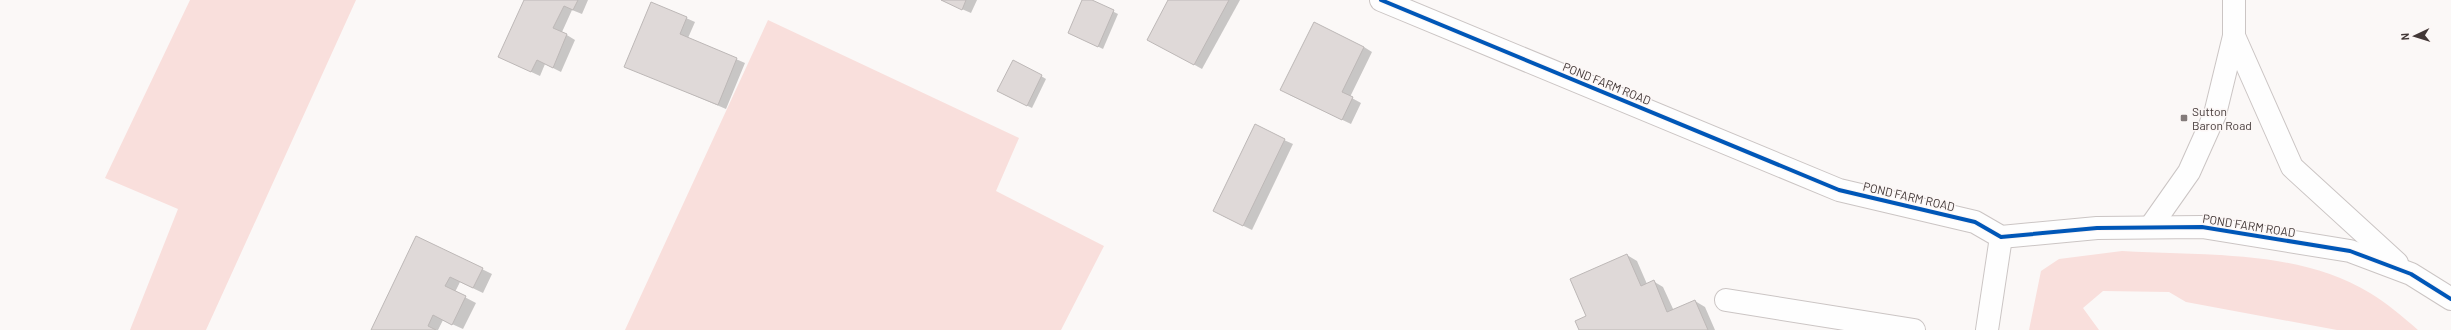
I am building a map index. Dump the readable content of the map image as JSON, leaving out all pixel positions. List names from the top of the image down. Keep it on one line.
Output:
{"streets":{"street":["POND FARM ROAD"]},"places":{"transit":["Sutton Baron Road"]},"north":"left"}
